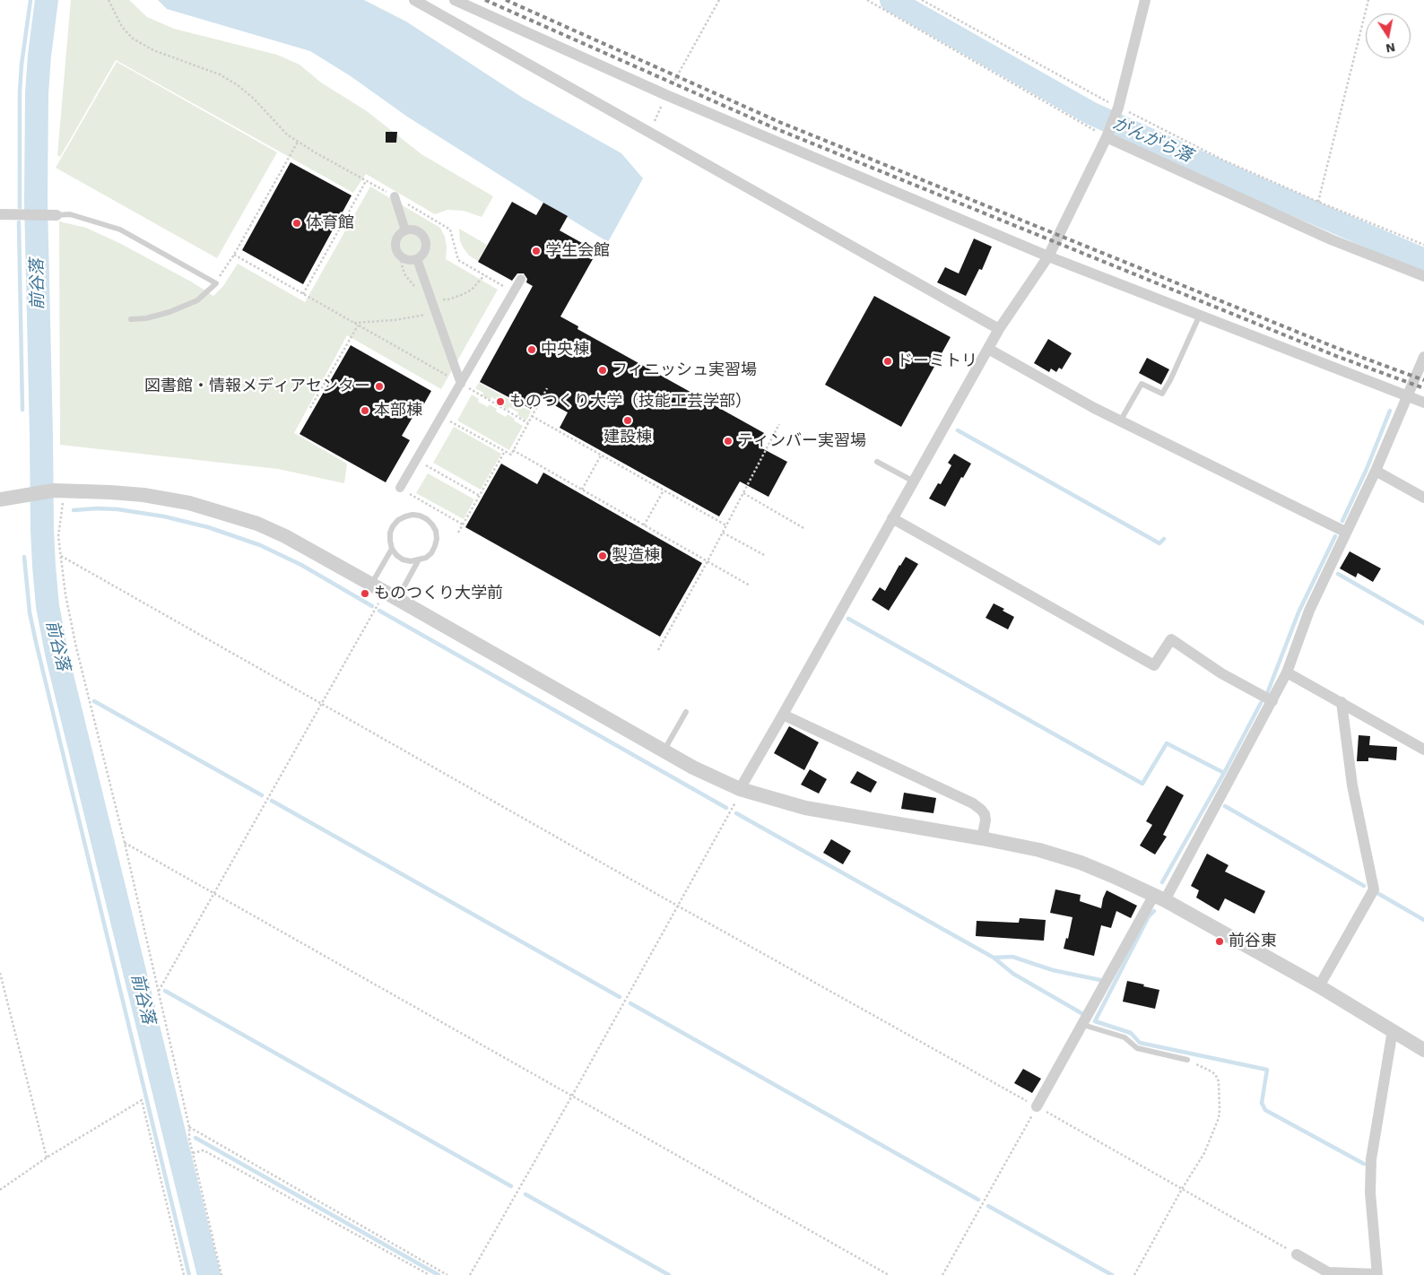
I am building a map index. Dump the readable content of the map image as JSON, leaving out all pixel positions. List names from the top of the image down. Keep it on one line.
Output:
{"water":["がんがら落","前谷落"],"places":["体育館","学生会館","中央棟","ドーミトリ","フィニッシュ実習場","図書館・情報メディアセンター","ものつくり大学（技能工芸学部）","本部棟","建設棟","ティンバー実習場","製造棟","ものつくり大学前","前谷東"],"north":"bottom"}
